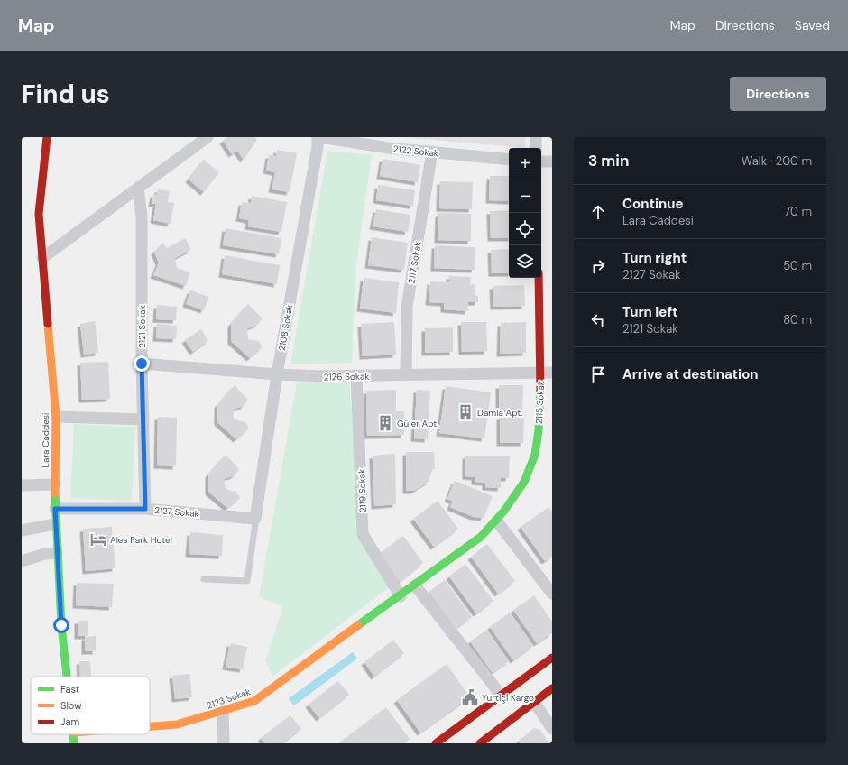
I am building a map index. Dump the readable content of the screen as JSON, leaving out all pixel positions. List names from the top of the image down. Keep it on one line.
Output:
{"streets":{"street":["2122 Sokak","2117 Sokak","2121 Sokak","2108 Sokak","2126 Sokak","2115 Sokak","Lara Caddesi","2119 Sokak","2127 Sokak","2123 Sokak"]},"crossings":[["2122 Sokak","2117 Sokak"],["2117 Sokak","2126 Sokak"],["2121 Sokak","2126 Sokak"],["2121 Sokak","2127 Sokak"],["2108 Sokak","2126 Sokak"],["2108 Sokak","2127 Sokak"],["2126 Sokak","2115 Sokak"],["2126 Sokak","2119 Sokak"],["2115 Sokak","2119 Sokak"],["2115 Sokak","2123 Sokak"],["Lara Caddesi","2127 Sokak"],["2119 Sokak","2123 Sokak"]],"places":{"building":["Damla Apt.","Güler Apt."],"hotel":["Ales Park Hotel"],"public building":["Yurtiçi Kargo"]},"legend":["Fast","Slow","Jam"],"page":{"header":"Map","nav":["Map","Directions","Saved"],"buttons":"Directions","title":"Find us","heading":["3 min","Walk · 200 m"],"map_buttons":["+","−"],"list":[["Continue","Lara Caddesi","70 m"],["Turn right","2127 Sokak","50 m"],["Turn left","2121 Sokak","80 m"],"Arrive at destination"]}}
